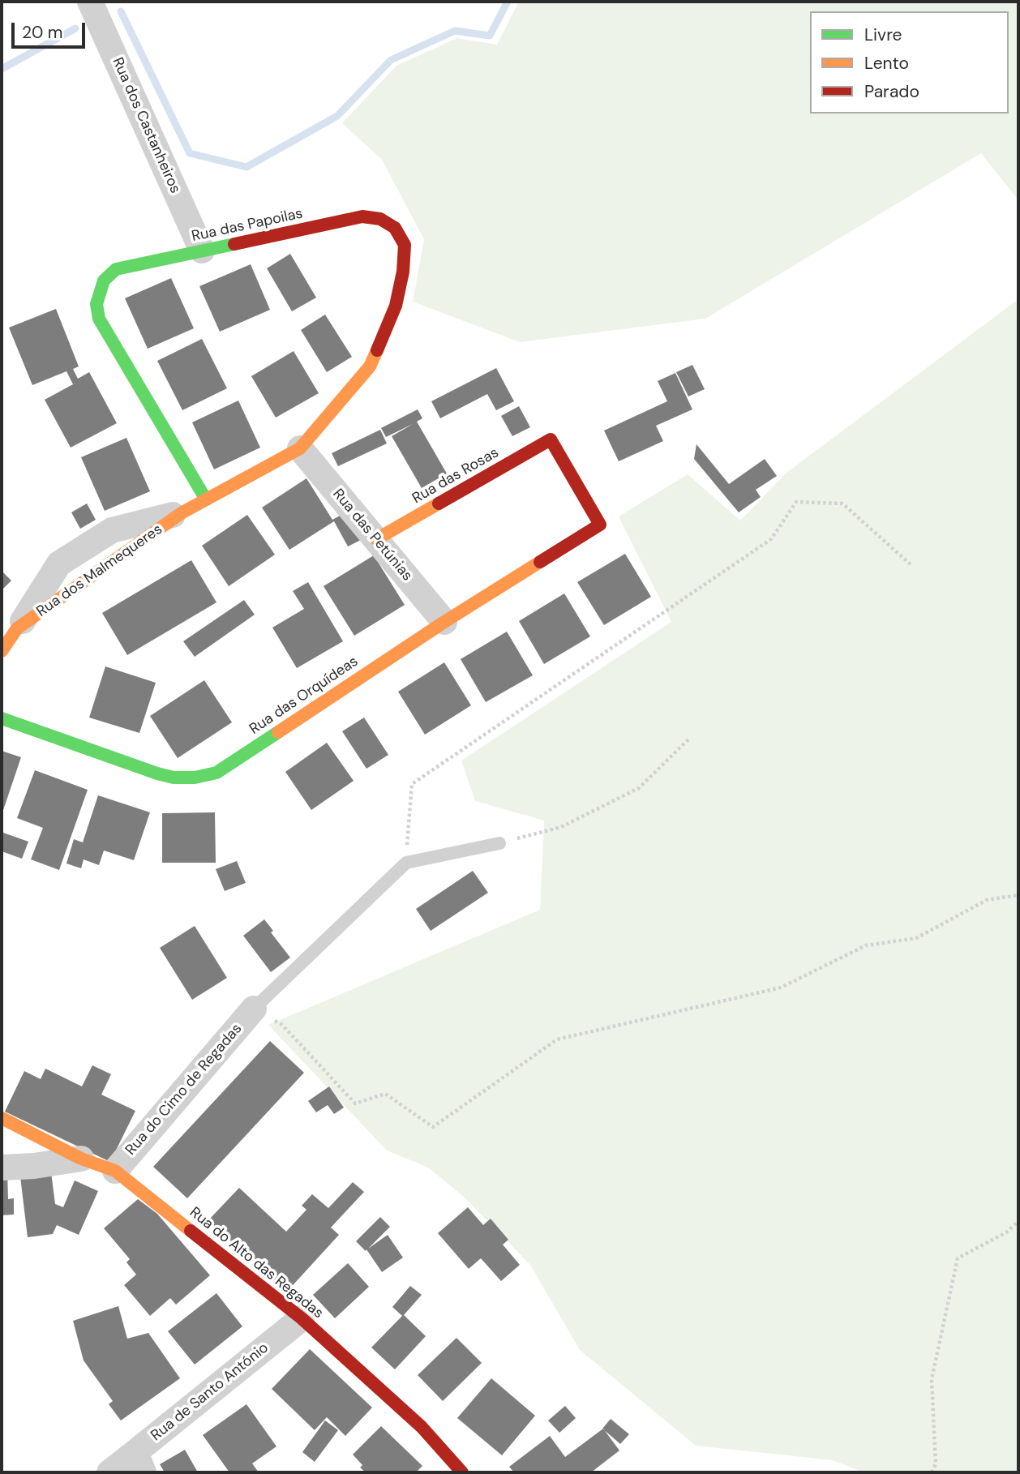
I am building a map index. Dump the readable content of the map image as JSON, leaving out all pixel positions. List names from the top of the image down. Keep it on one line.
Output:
{"streets":{"street":["Rua dos Castanheiros","Rua das Papoilas","Rua das Rosas","Rua das Petúnias","Rua dos Malmequeres","Rua das Orquídeas","Rua do Cimo de Regadas","Rua do Alto das Regadas","Rua de Santo António"]},"crossings":[["Rua dos Castanheiros","Rua das Papoilas"],["Rua das Papoilas","Rua das Petúnias"],["Rua das Papoilas","Rua dos Malmequeres"],["Rua das Rosas","Rua das Petúnias"],["Rua das Rosas","Rua das Orquídeas"],["Rua das Petúnias","Rua dos Malmequeres"],["Rua das Petúnias","Rua das Orquídeas"],["Rua do Cimo de Regadas","Rua do Alto das Regadas"],["Rua do Alto das Regadas","Rua de Santo António"]],"legend":["Livre","Lento","Parado"],"scale_bar":"20 m"}
